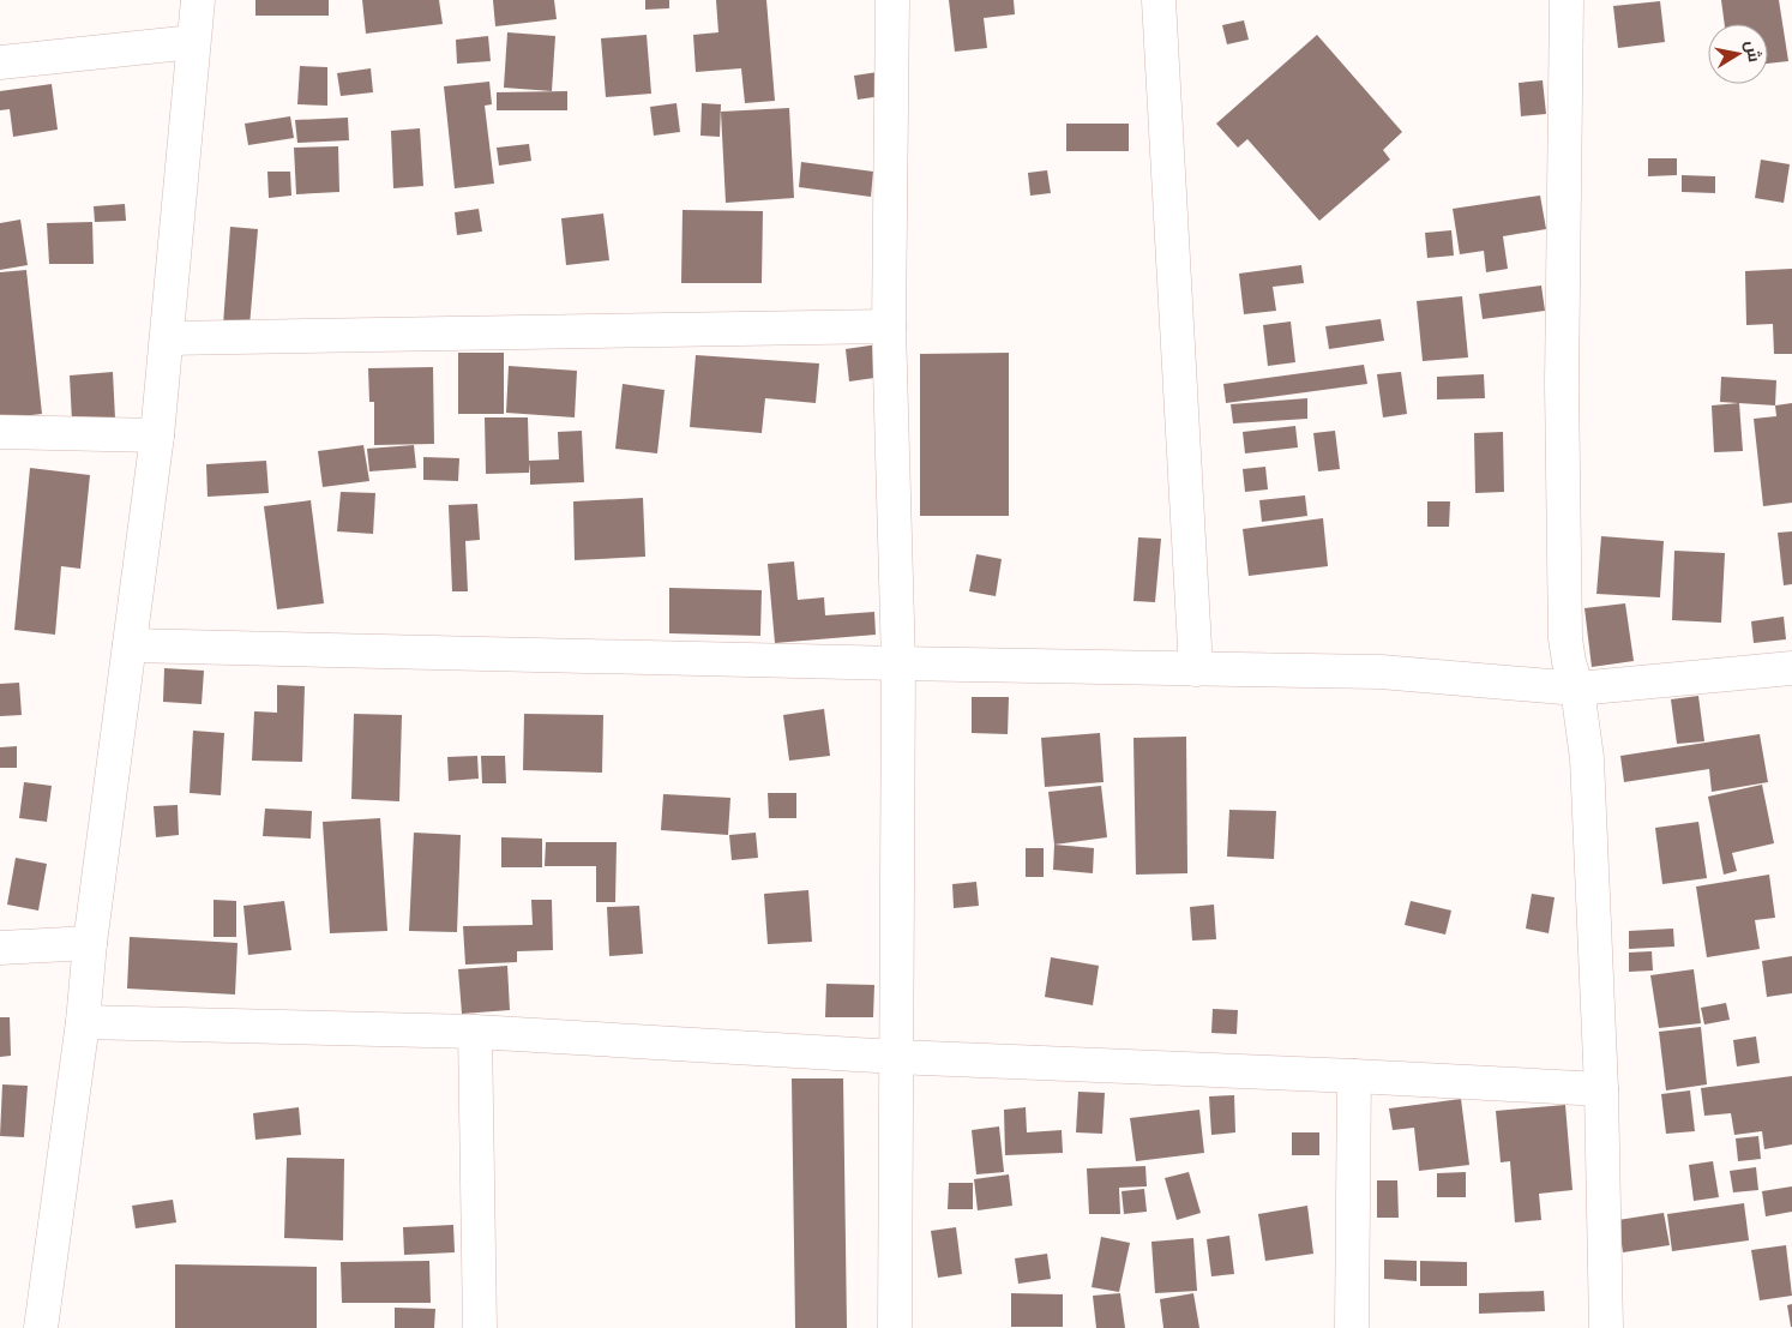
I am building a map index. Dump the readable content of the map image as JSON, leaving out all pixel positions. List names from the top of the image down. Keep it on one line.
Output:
{"north":"right"}
